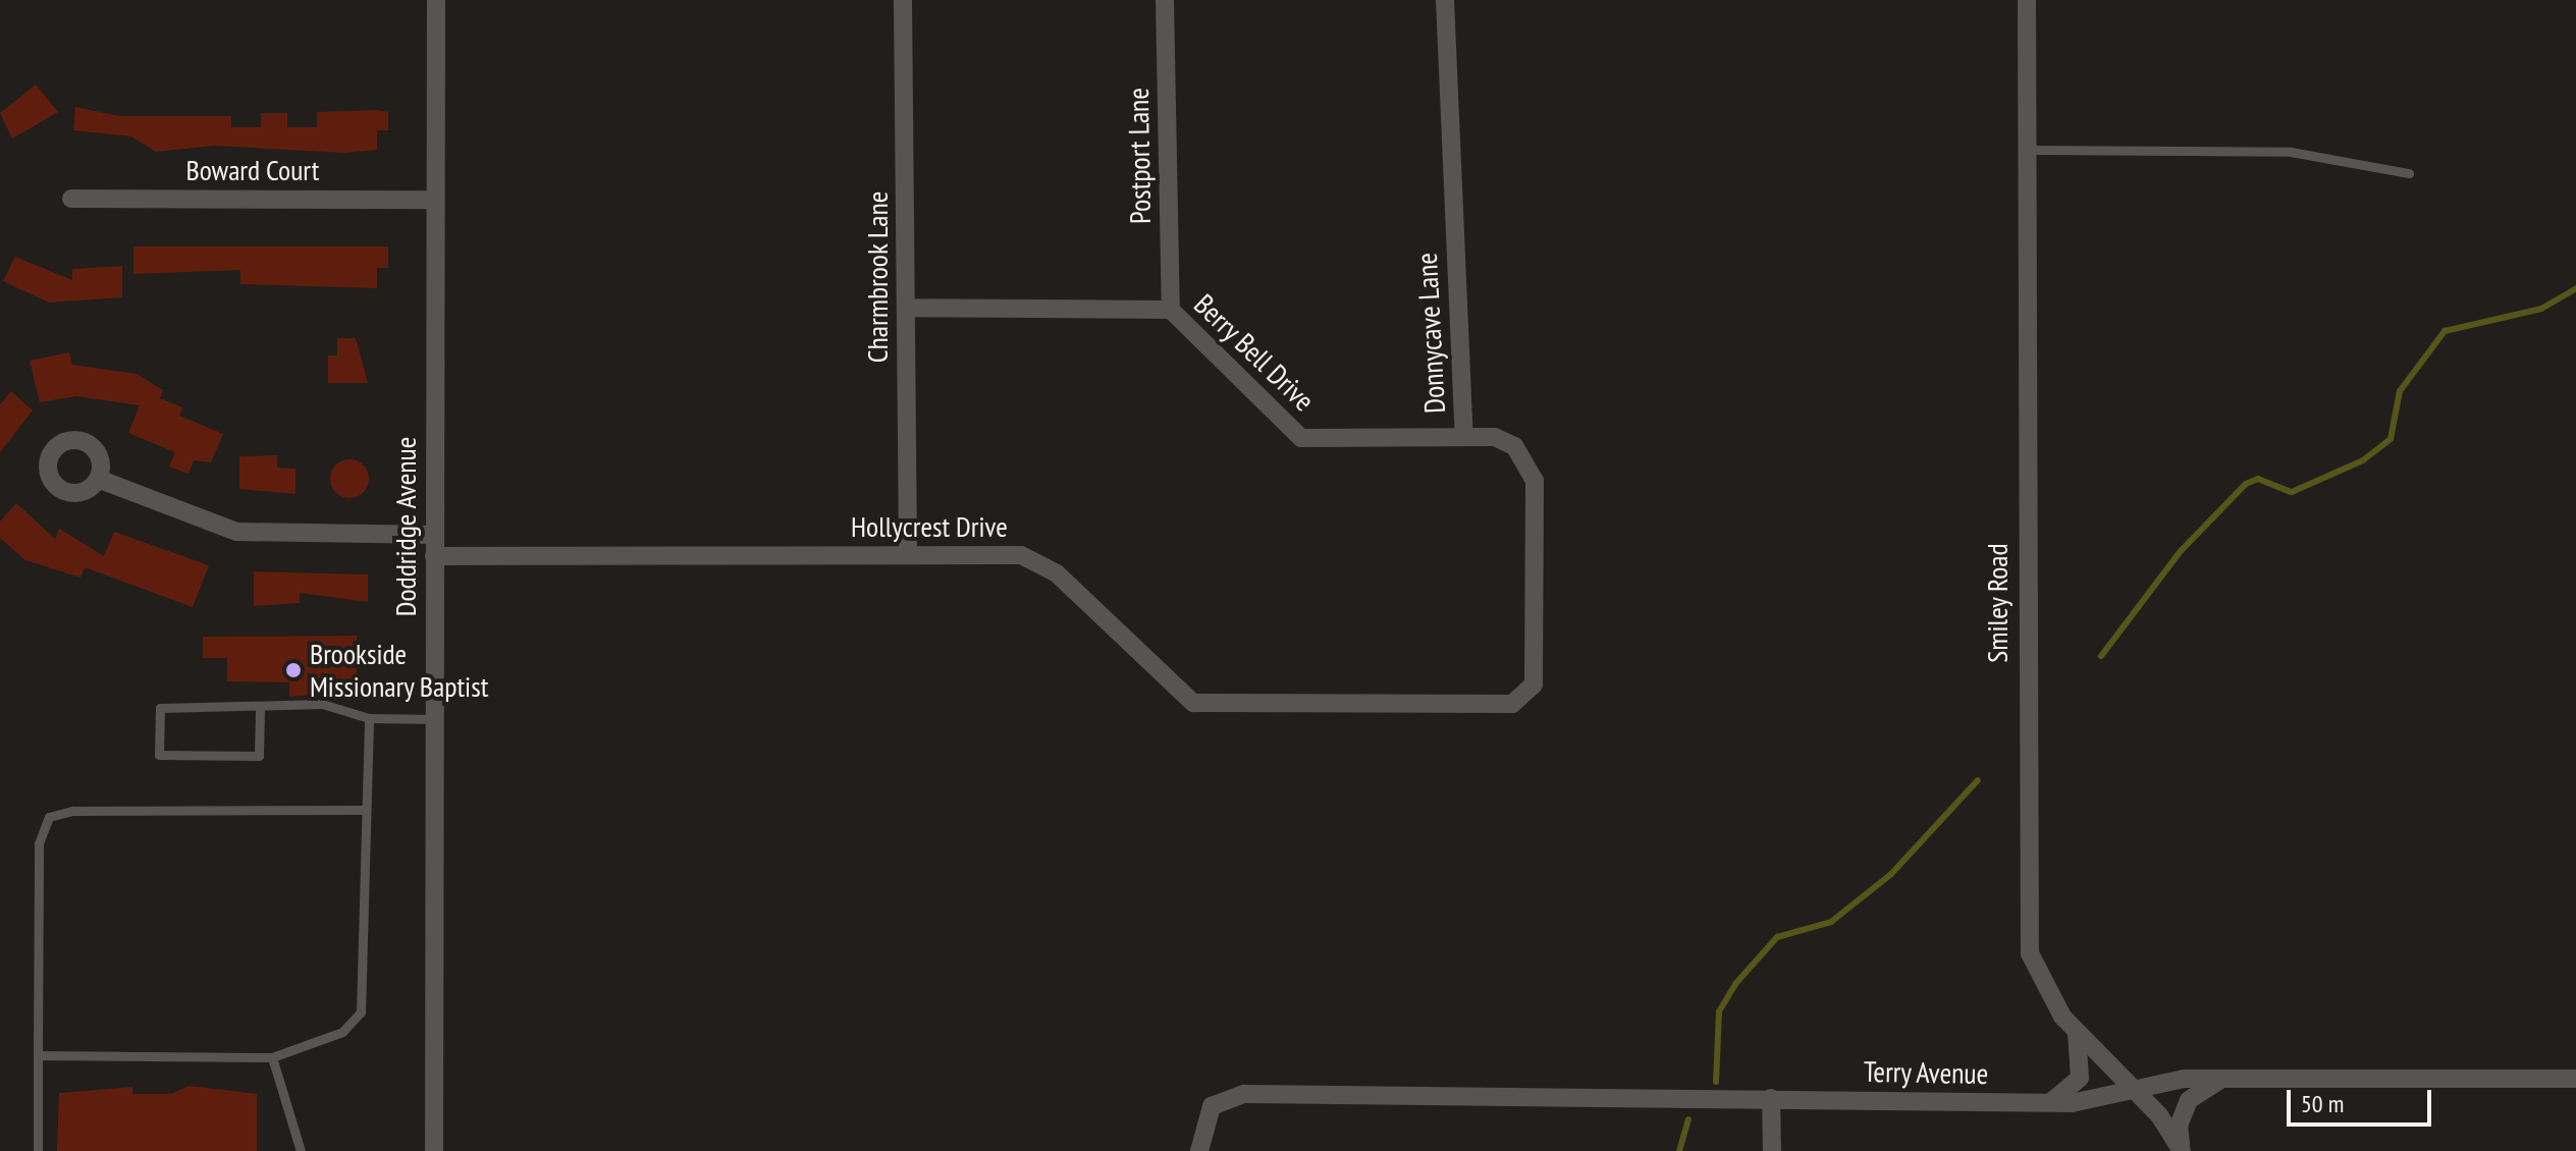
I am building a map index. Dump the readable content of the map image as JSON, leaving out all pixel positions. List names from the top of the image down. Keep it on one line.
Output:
{"streets":{"street":["Postport Lane","Boward Court","Charmbrook Lane","Donnycave Lane","Berry Bell Drive","Doddridge Avenue","Hollycrest Drive","Smiley Road","Terry Avenue"]},"crossings":[["Postport Lane","Berry Bell Drive"],["Boward Court","Doddridge Avenue"],["Charmbrook Lane","Berry Bell Drive"],["Charmbrook Lane","Hollycrest Drive"],["Donnycave Lane","Berry Bell Drive"],["Donnycave Lane","Hollycrest Drive"],["Doddridge Avenue","Hollycrest Drive"],["Smiley Road","Terry Avenue"]],"places":["Brookside Missionary Baptist"],"scale_bar":"50 m"}
